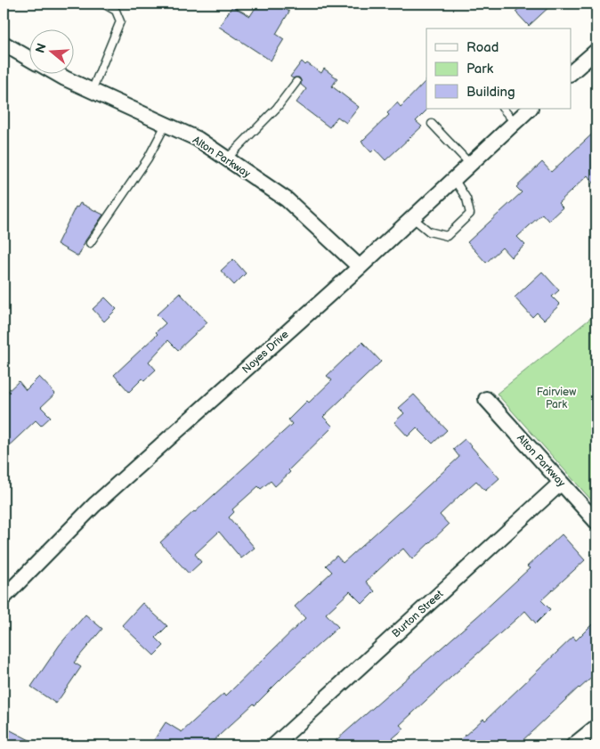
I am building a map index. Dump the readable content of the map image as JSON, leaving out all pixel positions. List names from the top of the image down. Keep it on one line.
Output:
{"streets":{"street":["Alton Parkway","Noyes Drive","Burton Street"]},"crossings":[["Alton Parkway","Noyes Drive"],["Alton Parkway","Burton Street"]],"parks":["Fairview Park"],"legend":["Road","Park","Building"],"north":"left"}
